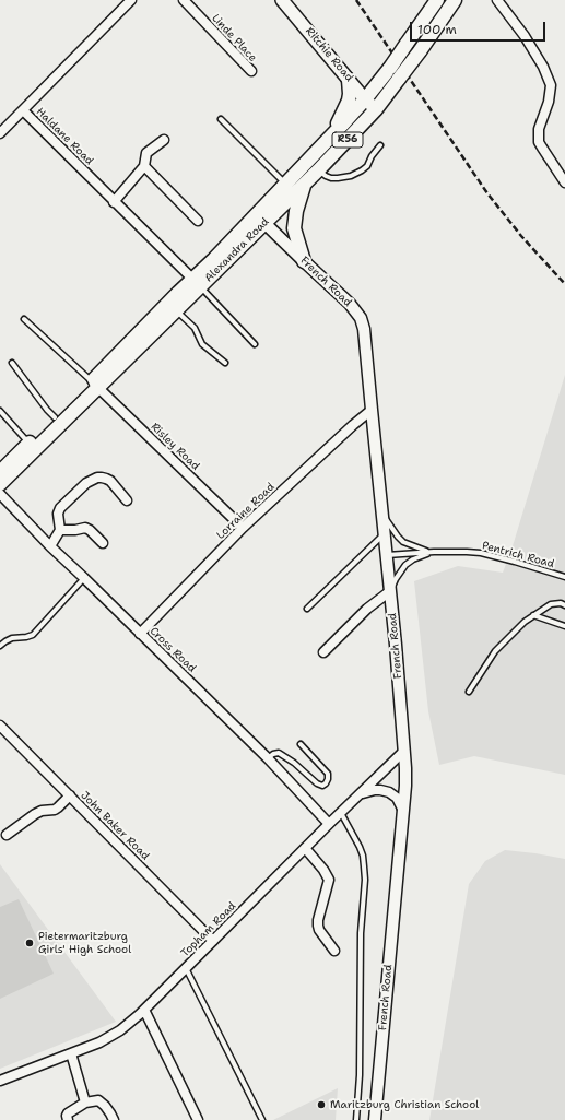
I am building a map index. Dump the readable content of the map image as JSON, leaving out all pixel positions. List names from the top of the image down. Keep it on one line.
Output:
{"streets":{"main road":["Ritchie Road","R56","Alexandra Road"],"street":["Linde Place","Haldane Road","French Road","Risley Road","Lorraine Road","Cross Road","John Baker Road","Topham Road"],"lane":["Pentrich Road"]},"crossings":[["Ritchie Road","Alexandra Road"],["Haldane Road","Alexandra Road"],["Alexandra Road","French Road"],["Alexandra Road","Risley Road"],["French Road","Lorraine Road"],["French Road","Pentrich Road"],["French Road","Topham Road"],["Risley Road","Lorraine Road"],["Lorraine Road","Cross Road"],["Cross Road","Topham Road"],["John Baker Road","Topham Road"]],"places":["Pietermaritzburg Girls' High School","Maritzburg Christian School"],"scale_bar":"100 m"}
